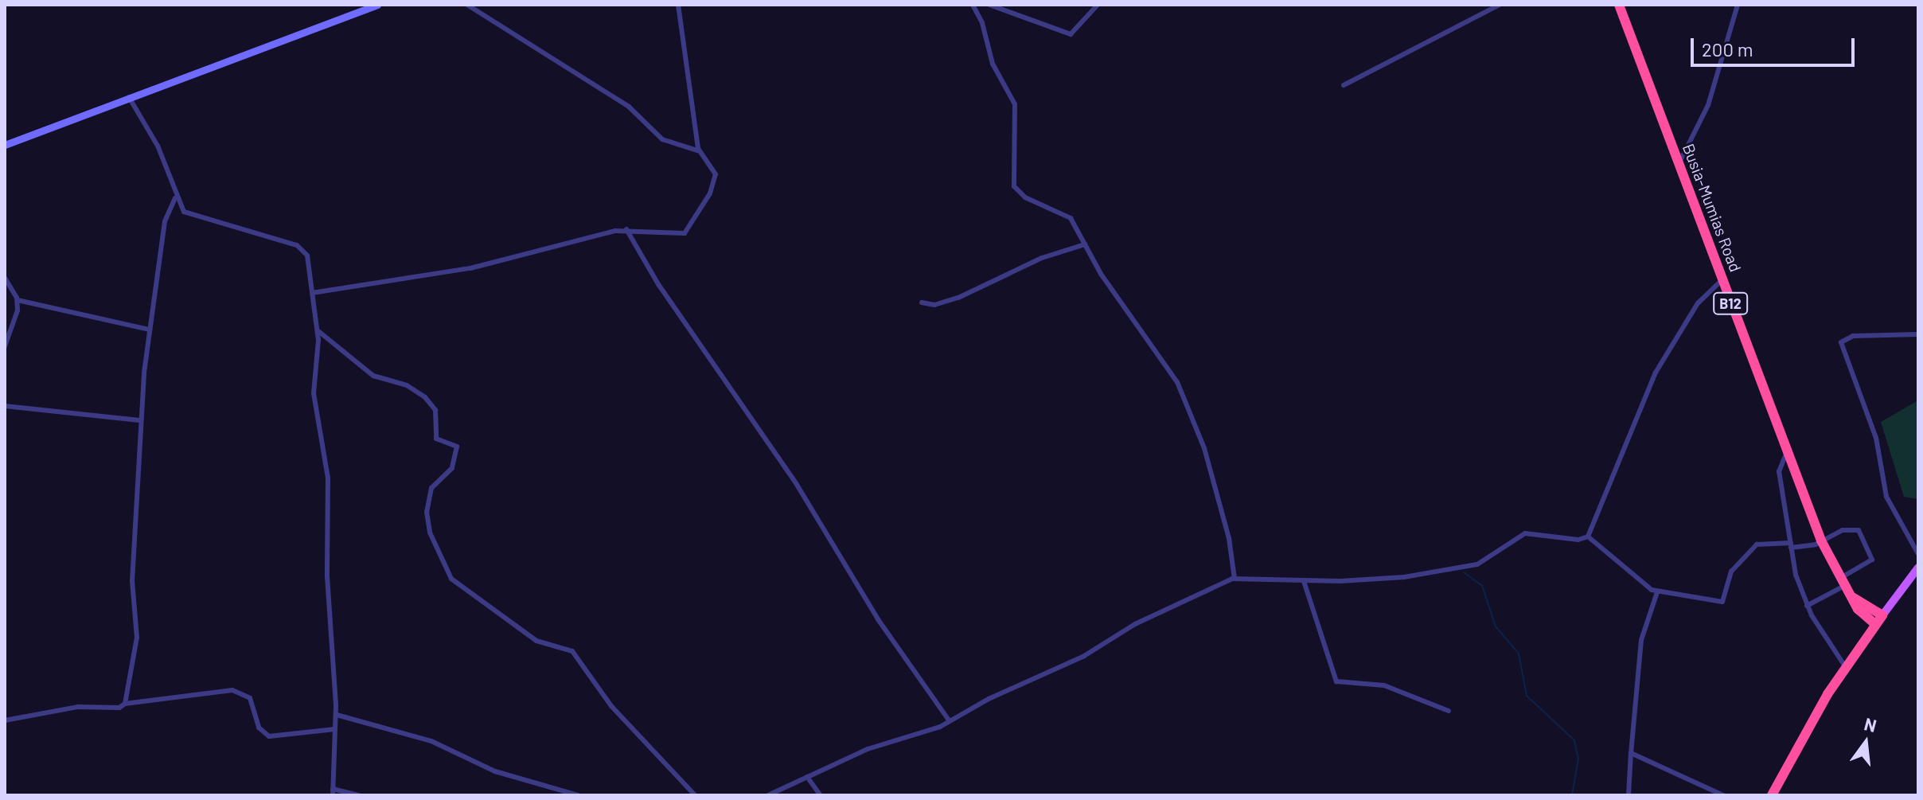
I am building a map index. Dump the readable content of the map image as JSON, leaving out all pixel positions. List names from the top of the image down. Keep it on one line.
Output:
{"streets":{"highway":["Busia-Mumias Road","B12"]},"scale_bar":"200 m","north":"top"}
